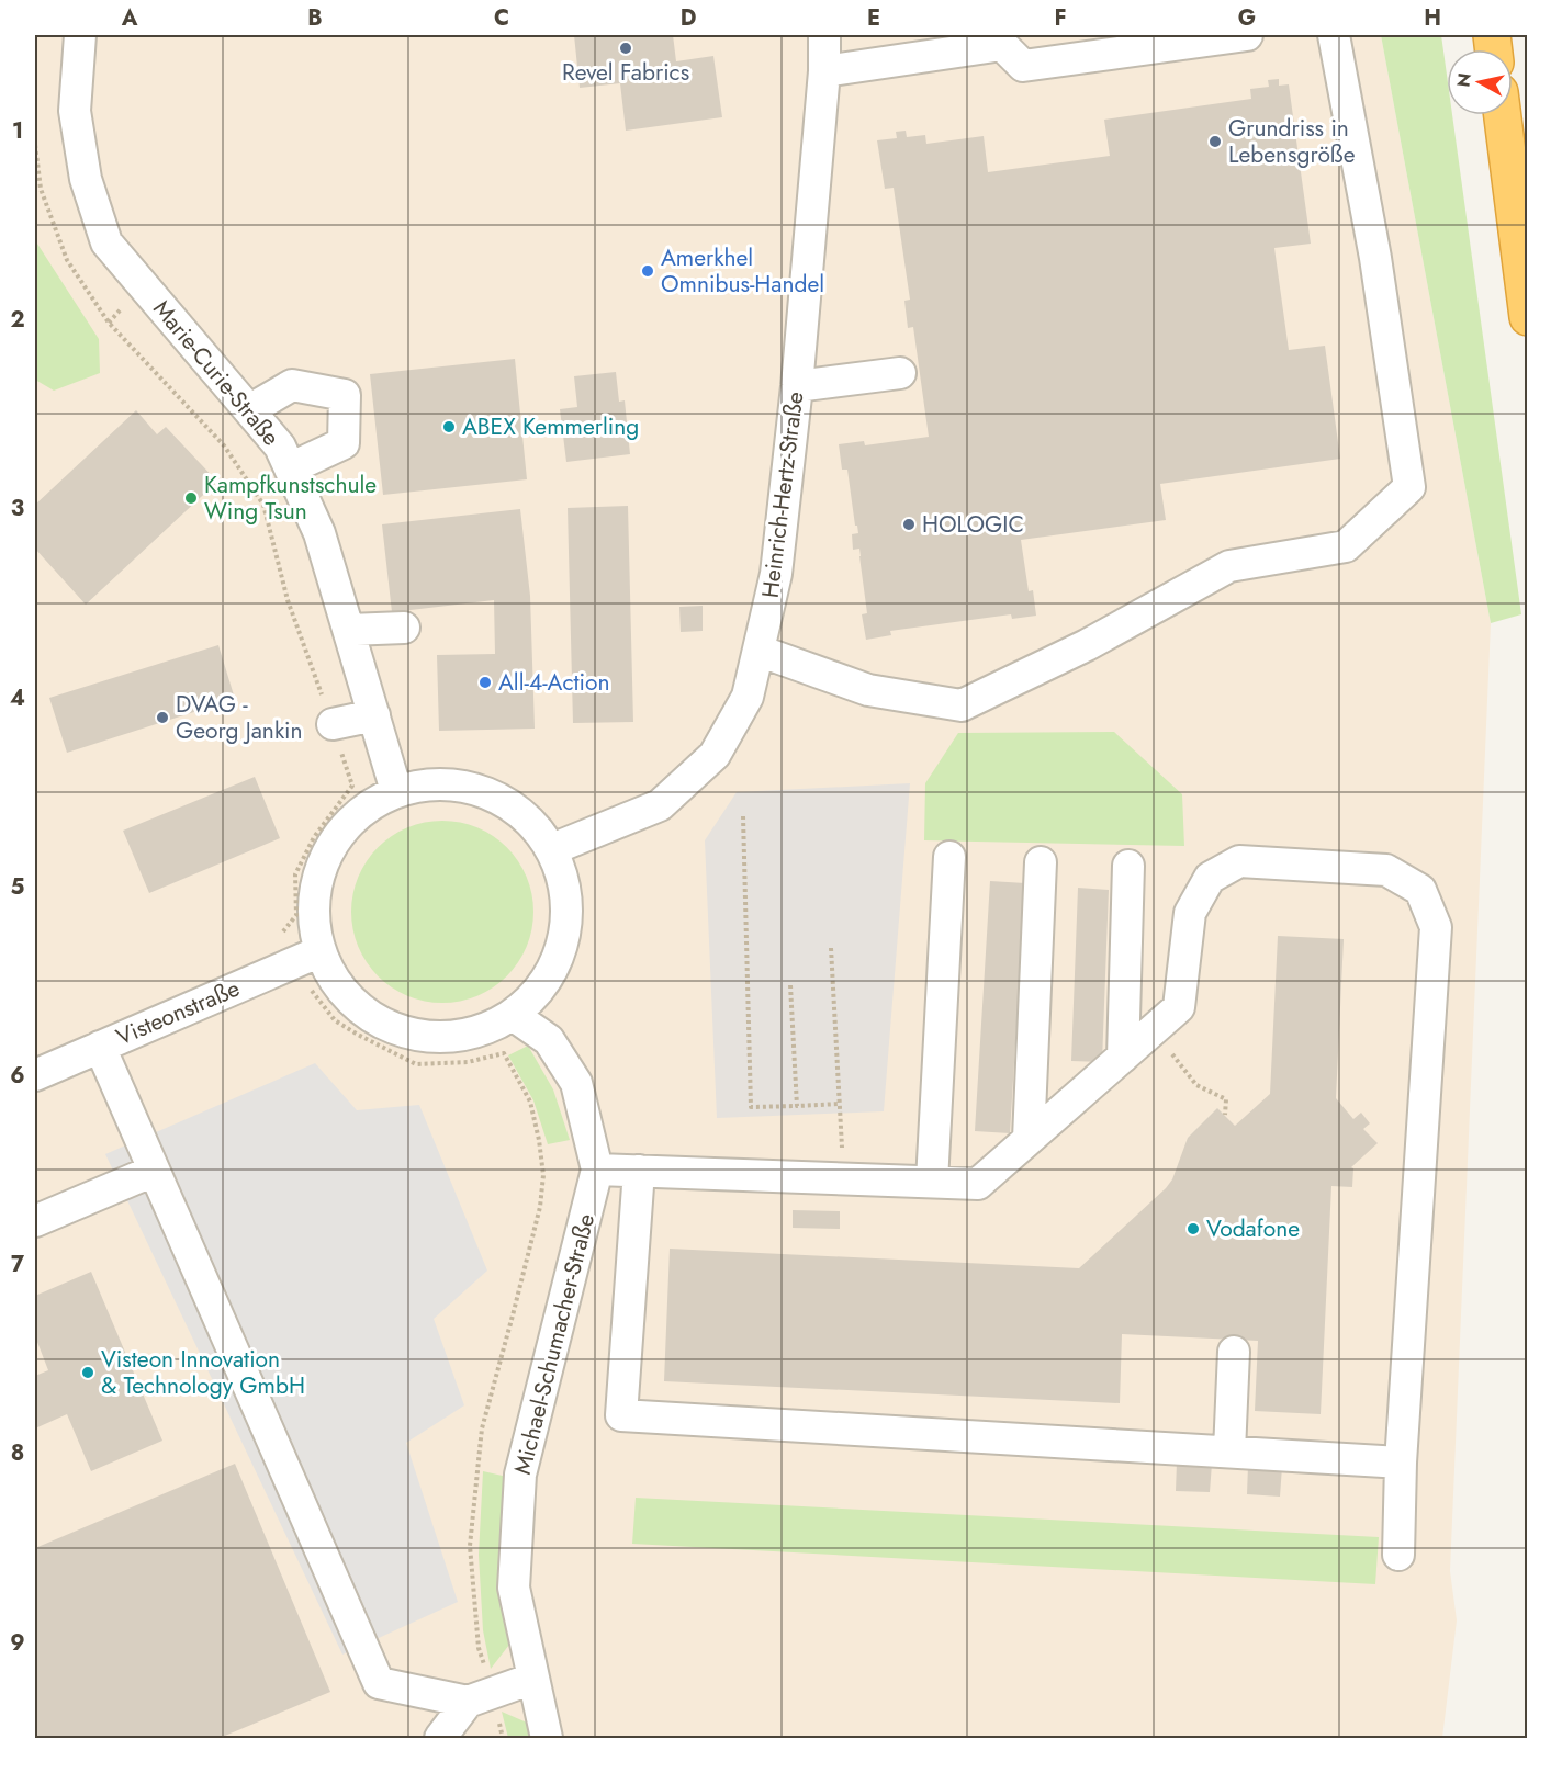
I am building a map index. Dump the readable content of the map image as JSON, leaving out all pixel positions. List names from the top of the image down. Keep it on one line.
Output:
{"streets":{"street":["Marie-Curie-Straße","Heinrich-Hertz-Straße","Visteonstraße","Michael-Schumacher-Straße"]},"places":["Revel Fabrics","Grundriss in Lebensgröße","Amerkhel Omnibus-Handel","ABEX Kemmerling","Kampfkunstschule Wing Tsun","HOLOGIC","All-4-Action","DVAG - Georg Jankin","Vodafone","Visteon Innovation & Technology GmbH"],"north":"left","grid":{"columns":["A","B","C","D","E","F","G","H"],"rows":["1","2","3","4","5","6","7","8","9"]}}
